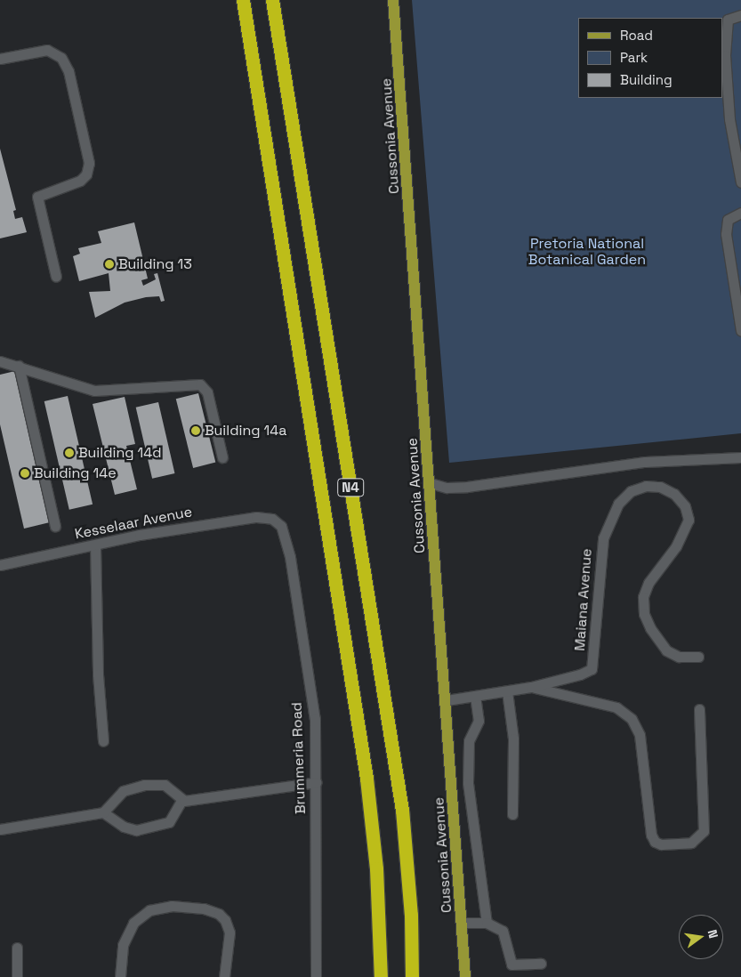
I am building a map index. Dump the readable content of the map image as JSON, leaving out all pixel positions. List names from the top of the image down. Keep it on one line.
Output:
{"streets":{"highway":["N4"],"main road":["Cussonia Avenue"],"street":["Kesselaar Avenue","Maiana Avenue","Brummeria Road"]},"crossings":[["Cussonia Avenue","Maiana Avenue"],["Kesselaar Avenue","Brummeria Road"]],"parks":["Pretoria National Botanical Garden"],"places":["Building 13","Building 14a","Building 14d","Building 14e"],"legend":["Road","Park","Building"],"north":"right"}
